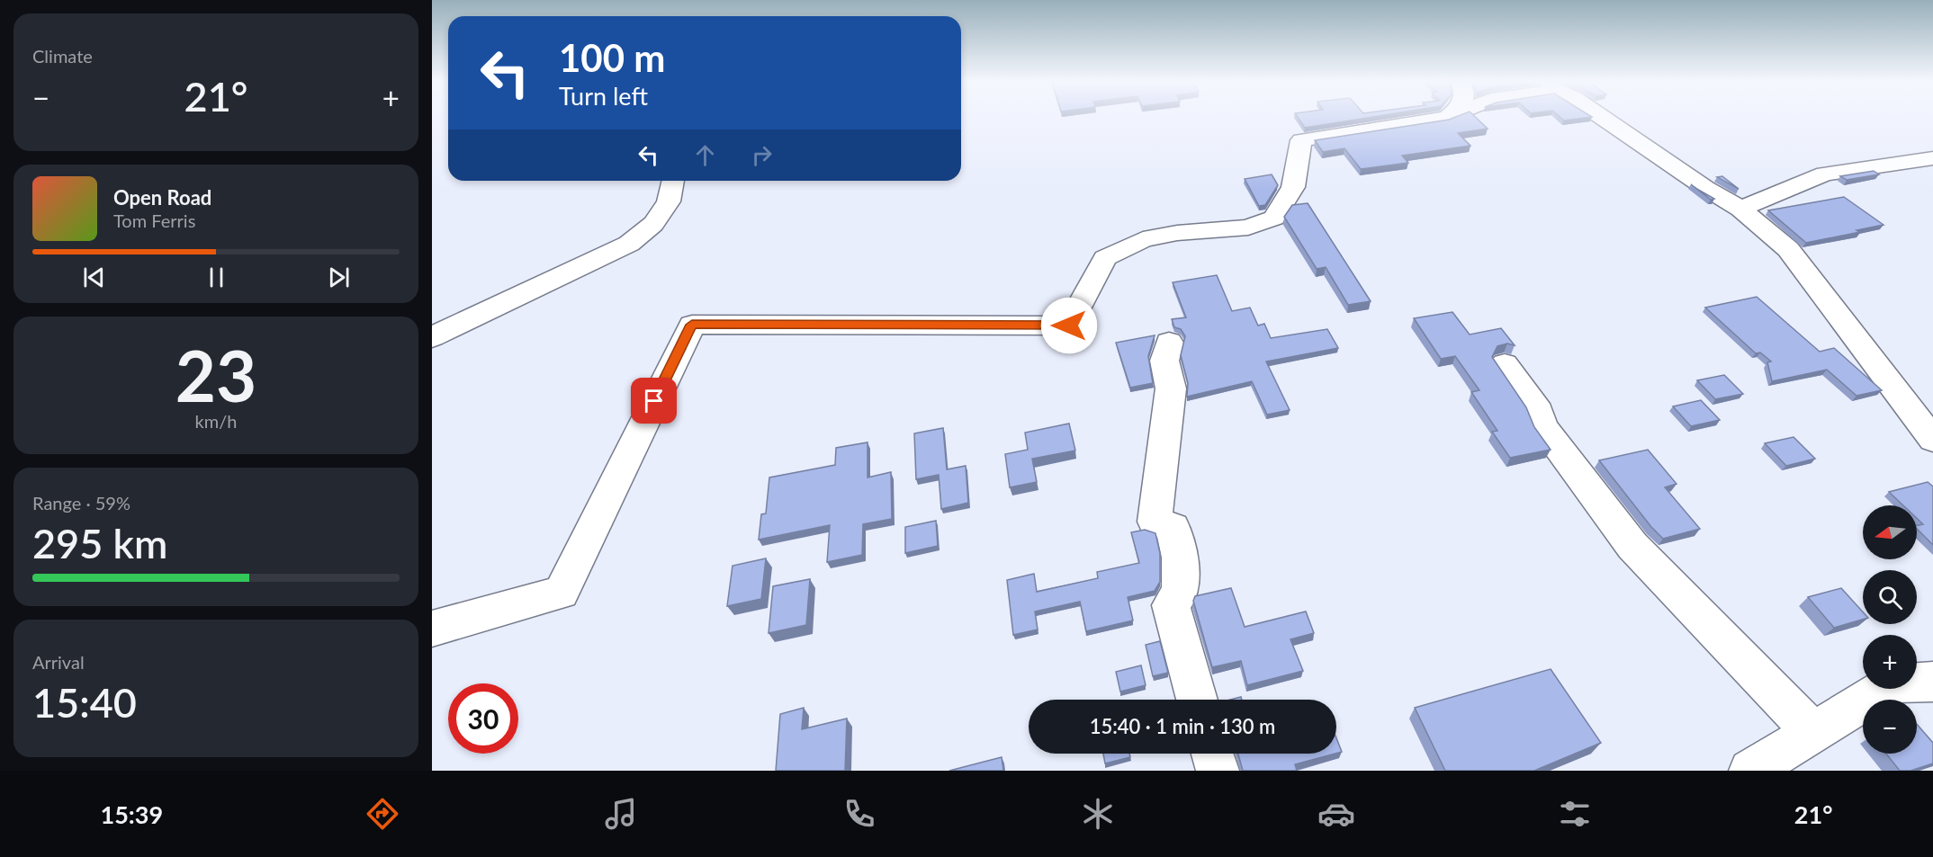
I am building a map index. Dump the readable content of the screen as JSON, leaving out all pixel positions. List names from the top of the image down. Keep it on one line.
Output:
{"north":"left","page":{"tile":["Climate",["23","km/h"],["Range · 59%","295 km"],["Arrival","15:40"]],"turn":["100 m","Turn left"],"heat":["−","21°","+"],"song":["Open Road","Tom Ferris"],"map_buttons":["+","−"],"limit":"30","trip":"15:40 · 1 min · 130 m","tabs":["15:39","21°"]}}
